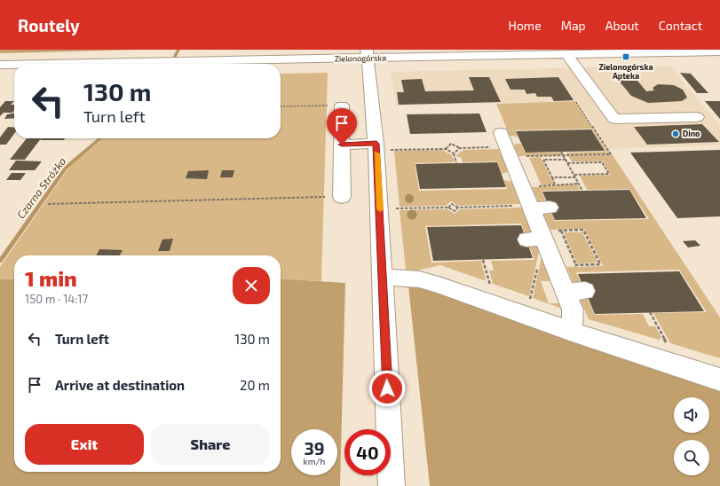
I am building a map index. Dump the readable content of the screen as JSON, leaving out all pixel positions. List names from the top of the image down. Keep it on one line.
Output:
{"streets":{"street":["Zielonogórska"]},"water":["Czarna Stróżka"],"places":{"transit":["Zielonogórska Apteka"],"other":["Dino"]},"page":{"header":"Routely","nav":["Home","Map","About","Contact"],"turn":["130 m","Turn left"],"heading":["1 min","150 m · 14:17"],"list":[{"name":"Turn left","value":"130 m"},{"name":"Arrive at destination","value":"20 m"}],"buttons":["Exit","Share"],"speed":"39 km/h","limit":"40"}}
